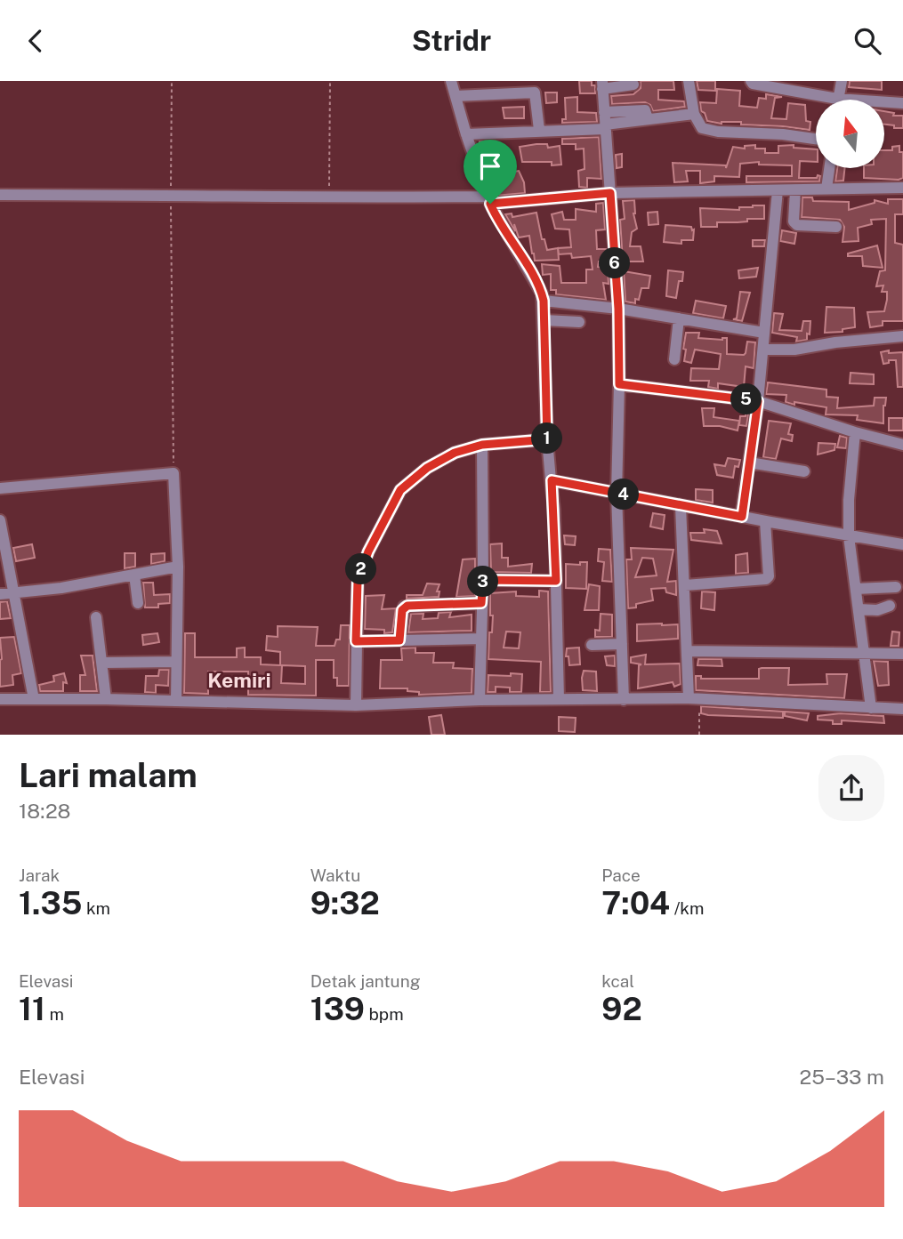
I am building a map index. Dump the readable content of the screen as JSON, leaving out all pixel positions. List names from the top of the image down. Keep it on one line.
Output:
{"districts":["Kemiri"],"north":"top","page":{"header":"Stridr","pins":["6","5","1","4","2","3"],"heading":["Lari malam","18:28"],"stats":[["Jarak","1.35 km"],["Waktu","9:32"],["Pace","7:04 /km"],["Elevasi","11 m"],["Detak jantung","139 bpm"],["kcal","92"]],"chart":["Elevasi","25–33 m"]}}
